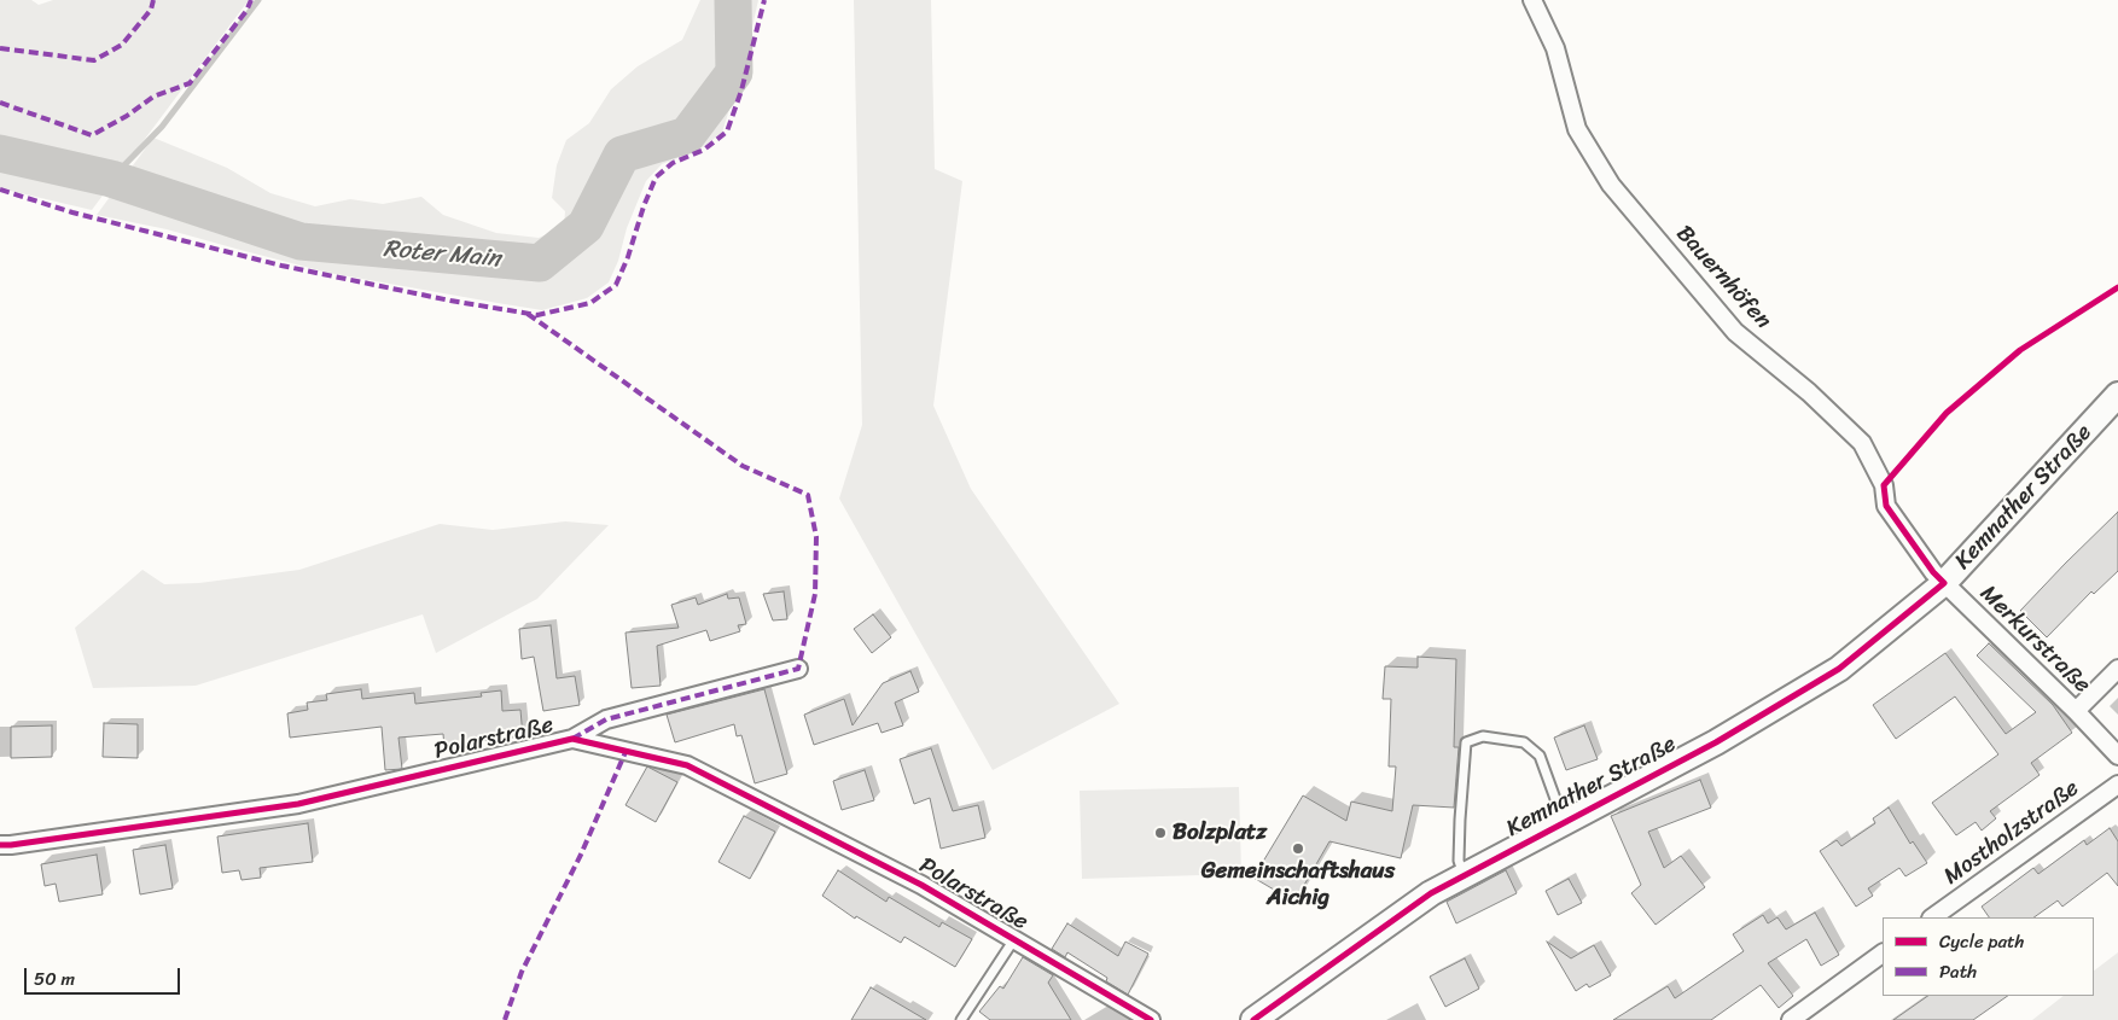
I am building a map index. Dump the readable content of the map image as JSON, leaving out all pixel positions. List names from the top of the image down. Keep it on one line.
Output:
{"streets":{"main road":["Kemnather Straße"],"street":["Bauernhöfen","Merkurstraße","Polarstraße","Mostholzstraße"]},"crossings":[["Bauernhöfen","Kemnather Straße"],["Bauernhöfen","Merkurstraße"],["Kemnather Straße","Merkurstraße"]],"water":["Roter Main"],"places":["Bolzplatz","Gemeinschaftshaus Aichig"],"legend":["Cycle path","Path"],"scale_bar":"50 m"}
